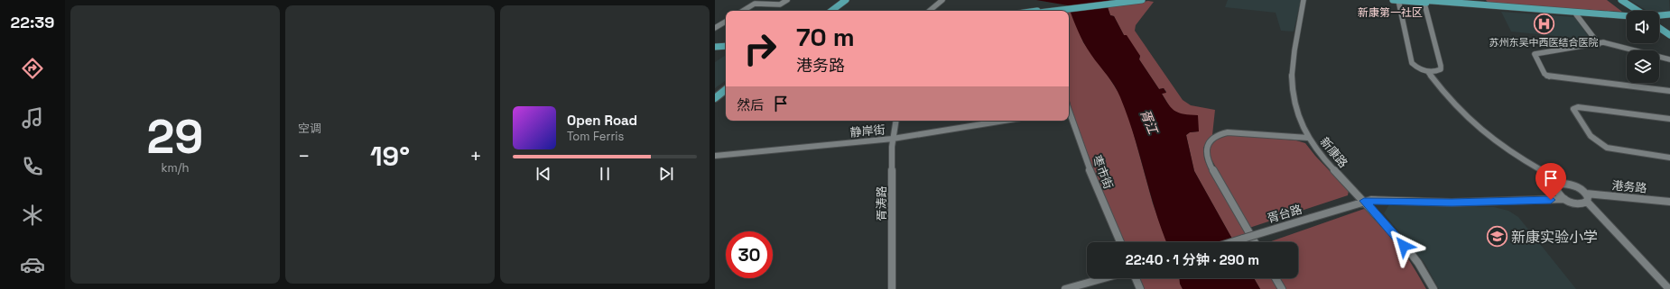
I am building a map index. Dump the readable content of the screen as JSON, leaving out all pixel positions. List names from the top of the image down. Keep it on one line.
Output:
{"streets":{"street":["静岸街","新康路","枣市街","港务路","胥涛路","胥台路"]},"crossings":[["静岸街","胥涛路"],["新康路","胥台路"]],"districts":["新康第一社区"],"water":["胥江"],"places":{"hospital":["苏州东吴中西医结合医院"],"school or university":["新康实验小学"]},"page":{"tabs":"22:39","tile":[["29","km/h"],"空调"],"turn":["70 m","港务路"],"then":"然后","song":["Open Road","Tom Ferris"],"heat":["−","19°","+"],"limit":"30","trip":"22:40 · 1 分钟 · 290 m"}}
